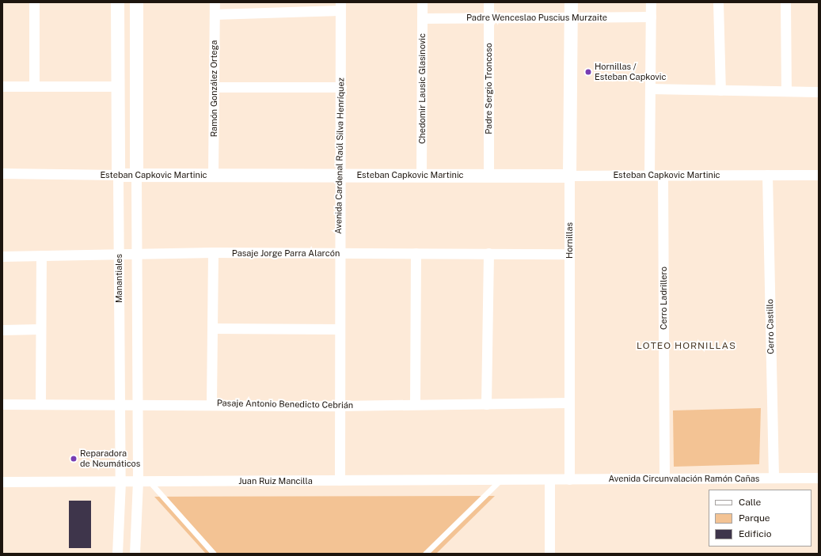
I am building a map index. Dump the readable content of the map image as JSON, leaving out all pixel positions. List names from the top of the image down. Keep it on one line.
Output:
{"streets":{"street":["Padre Wenceslao Puscius Murzaite","Ramón González Ortega","Chedomir Lausic Glasinovic","Padre Sergio Troncoso","Avenida Cardenal Raúl Silva Henríquez","Esteban Capkovic Martinic","Hornillas","Pasaje Jorge Parra Alarcón","Manantiales","Cerro Ladrillero","Cerro Castillo","Pasaje Antonio Benedicto Cebrián","Avenida Circunvalación Ramón Cañas","Juan Ruiz Mancilla"]},"crossings":[["Padre Wenceslao Puscius Murzaite","Chedomir Lausic Glasinovic"],["Padre Wenceslao Puscius Murzaite","Padre Sergio Troncoso"],["Padre Wenceslao Puscius Murzaite","Hornillas"],["Ramón González Ortega","Esteban Capkovic Martinic"],["Chedomir Lausic Glasinovic","Esteban Capkovic Martinic"],["Padre Sergio Troncoso","Esteban Capkovic Martinic"],["Avenida Cardenal Raúl Silva Henríquez","Esteban Capkovic Martinic"],["Avenida Cardenal Raúl Silva Henríquez","Pasaje Jorge Parra Alarcón"],["Avenida Cardenal Raúl Silva Henríquez","Pasaje Antonio Benedicto Cebrián"],["Avenida Cardenal Raúl Silva Henríquez","Juan Ruiz Mancilla"],["Esteban Capkovic Martinic","Hornillas"],["Esteban Capkovic Martinic","Manantiales"],["Esteban Capkovic Martinic","Cerro Ladrillero"],["Esteban Capkovic Martinic","Cerro Castillo"],["Hornillas","Pasaje Jorge Parra Alarcón"],["Hornillas","Pasaje Antonio Benedicto Cebrián"],["Hornillas","Avenida Circunvalación Ramón Cañas"],["Pasaje Jorge Parra Alarcón","Manantiales"],["Manantiales","Pasaje Antonio Benedicto Cebrián"],["Manantiales","Juan Ruiz Mancilla"],["Cerro Ladrillero","Avenida Circunvalación Ramón Cañas"],["Cerro Castillo","Avenida Circunvalación Ramón Cañas"],["Avenida Circunvalación Ramón Cañas","Juan Ruiz Mancilla"]],"districts":["LOTEO HORNILLAS"],"places":["Hornillas / Esteban Capkovic","Reparadora de Neumáticos"],"legend":["Calle","Parque","Edificio"]}
